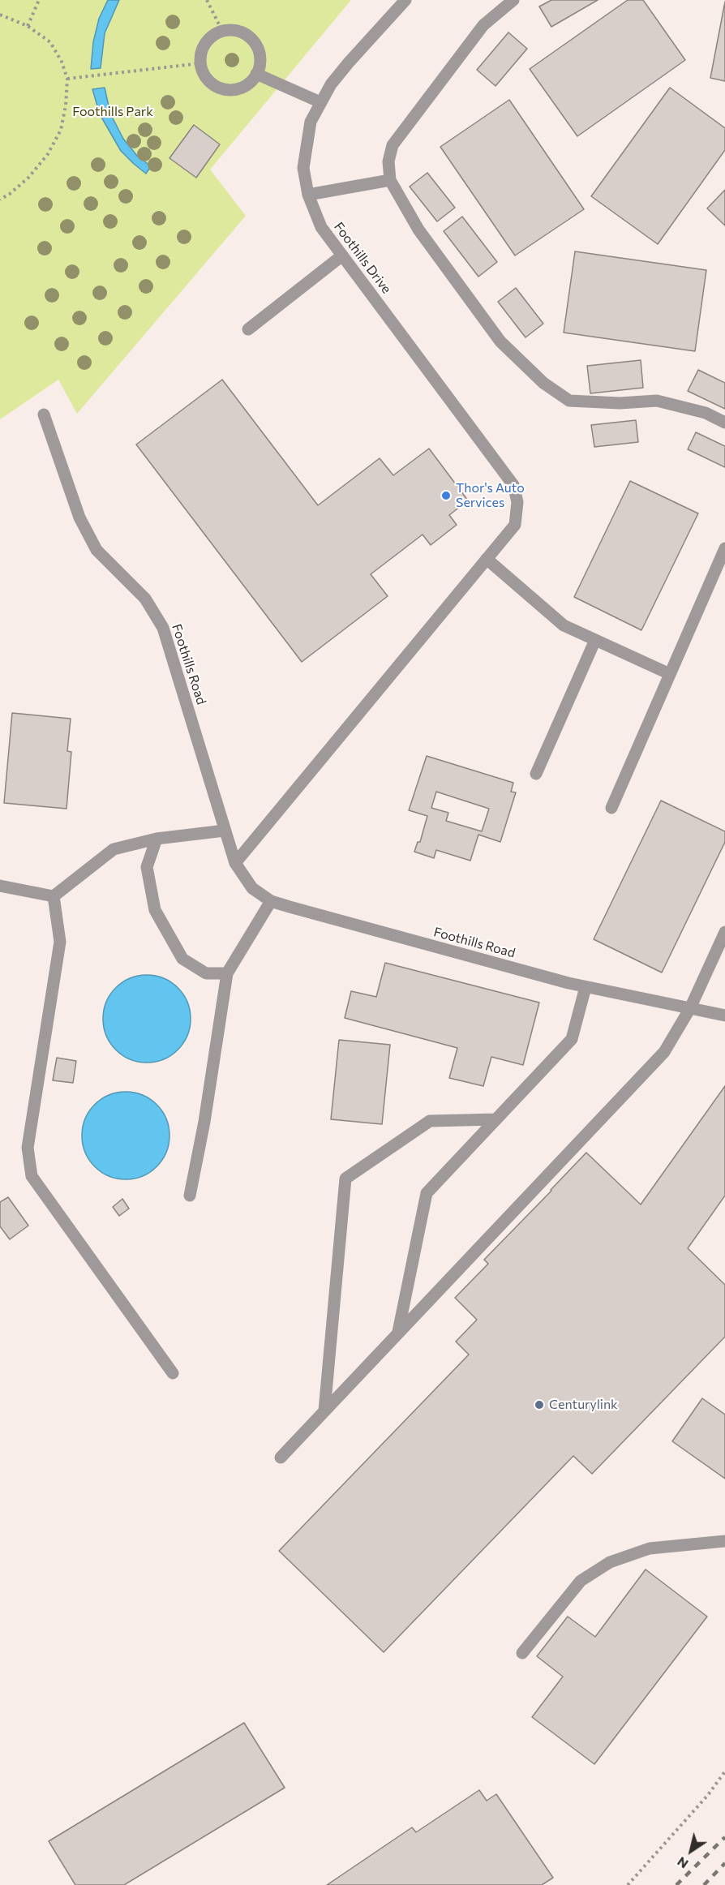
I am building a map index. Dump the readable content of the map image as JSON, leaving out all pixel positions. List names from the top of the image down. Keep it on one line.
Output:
{"streets":{"street":["Foothills Drive","Foothills Road"]},"parks":["Foothills Park"],"places":["Thor's Auto Services","Centurylink"],"north":"bottom left"}
